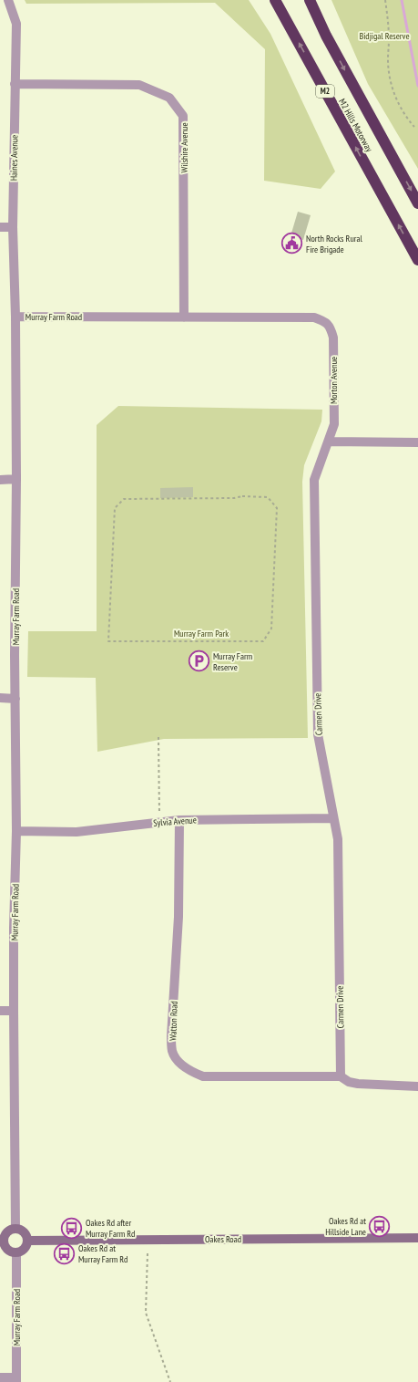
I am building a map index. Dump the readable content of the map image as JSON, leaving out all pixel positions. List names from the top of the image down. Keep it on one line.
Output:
{"streets":{"highway":["M2","M2 Hills Motorway"],"main road":["Oakes Road"],"street":["Wilshire Avenue","Haines Avenue","Murray Farm Road","Morton Avenue","Carmen Drive","Sylvia Avenue","Watton Road"]},"crossings":[["Wilshire Avenue","Haines Avenue"],["Wilshire Avenue","Murray Farm Road"],["Haines Avenue","Murray Farm Road"],["Murray Farm Road","Morton Avenue"],["Murray Farm Road","Sylvia Avenue"],["Murray Farm Road","Oakes Road"],["Morton Avenue","Carmen Drive"],["Carmen Drive","Sylvia Avenue"],["Carmen Drive","Watton Road"],["Sylvia Avenue","Watton Road"]],"parks":["Bidjigal Reserve","Murray Farm Park"],"places":{"public building":["North Rocks Rural Fire Brigade"],"parking":["Murray Farm Reserve"],"bus stop":["Oakes Rd at Hillside Lane","Oakes Rd after Murray Farm Rd","Oakes Rd at Murray Farm Rd"]}}
